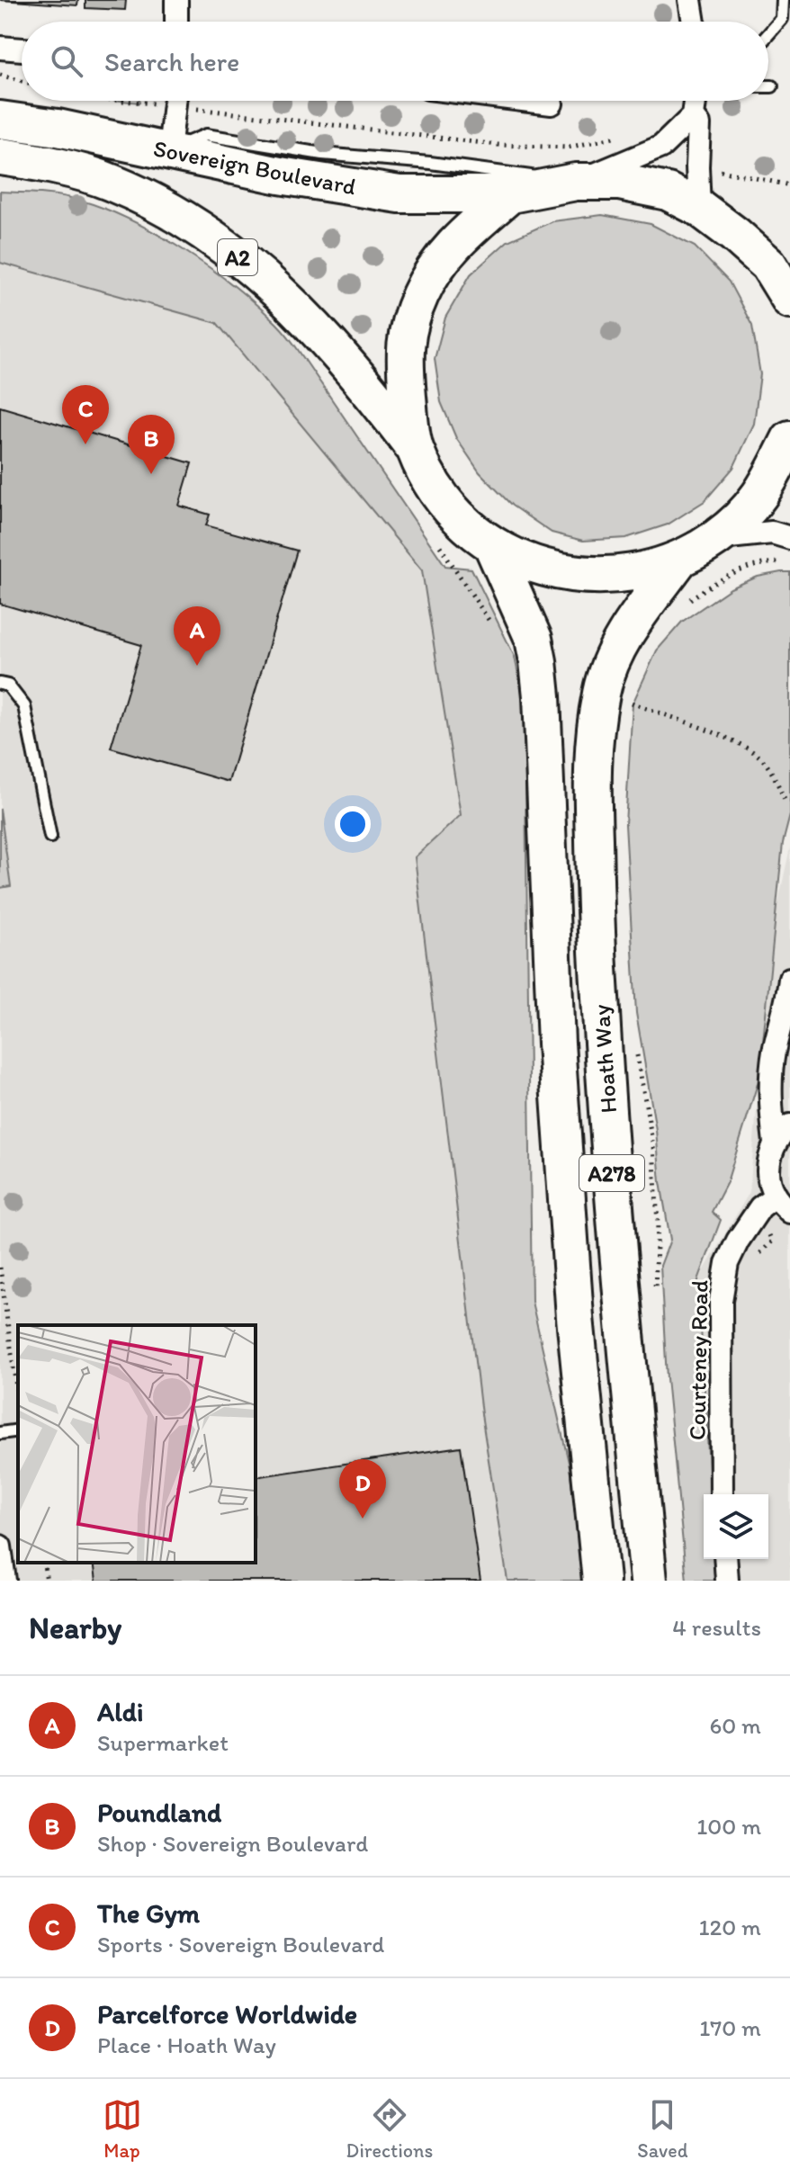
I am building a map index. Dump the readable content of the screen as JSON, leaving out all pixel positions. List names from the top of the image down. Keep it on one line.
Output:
{"streets":{"main road":["Sovereign Boulevard","A2","Hoath Way","A278"],"street":["Courteney Road"]},"page":{"search":"Search here","pins":["C","B","A","D"],"heading":["Nearby","4 results"],"list":[{"mark":"A","name":"Aldi","note":"Supermarket","value":"60 m"},{"mark":"B","name":"Poundland","note":"Shop · Sovereign Boulevard","value":"100 m"},{"mark":"C","name":"The Gym","note":"Sports · Sovereign Boulevard","value":"120 m"},{"mark":"D","name":"Parcelforce Worldwide","note":"Place · Hoath Way","value":"170 m"}],"nav":["Map","Directions","Saved"]}}
